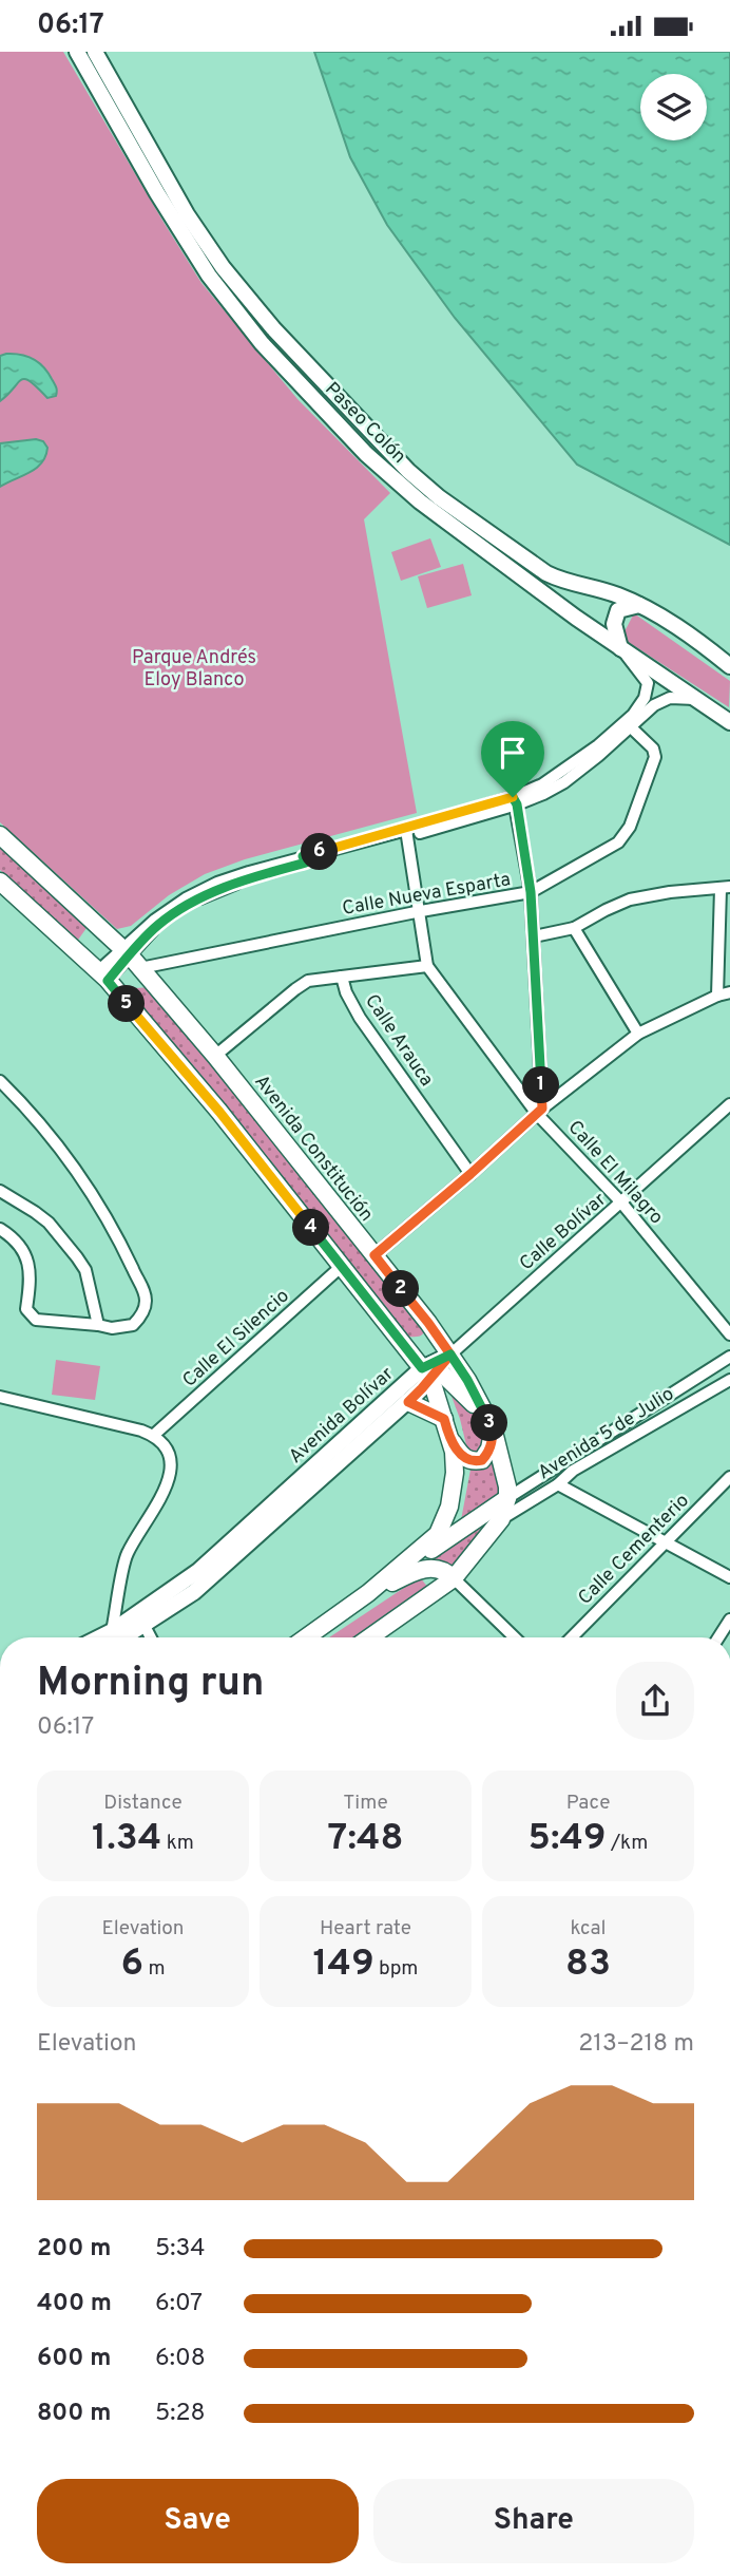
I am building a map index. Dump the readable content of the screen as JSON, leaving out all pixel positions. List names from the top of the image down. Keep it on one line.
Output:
{"streets":{"main road":["Avenida Constitución"],"street":["Paseo Colón","Calle Nueva Esparta","Calle Arauca","Calle El Milagro","Calle Bolívar","Calle El Silencio","Avenida Bolívar","Avenida 5 de Julio","Calle Cementerio"]},"crossings":[["Calle Nueva Esparta","Avenida Constitución"],["Avenida Constitución","Calle Bolívar"],["Avenida Constitución","Avenida Bolívar"],["Avenida Constitución","Avenida 5 de Julio"],["Calle El Milagro","Calle Bolívar"],["Calle Bolívar","Avenida Bolívar"]],"parks":["Parque Andrés Eloy Blanco"],"page":{"status":"06:17","pins":["6","5","1","4","2","3"],"heading":["Morning run","06:17"],"stats":[["Distance","1.34 km"],["Time","7:48"],["Pace","5:49 /km"],["Elevation","6 m"],["Heart rate","149 bpm"],["kcal","83"]],"chart":["Elevation","213–218 m"],"list":[{"name":"200 m","note":"5:34"},{"name":"400 m","note":"6:07"},{"name":"600 m","note":"6:08"},{"name":"800 m","note":"5:28"}],"buttons":["Save","Share"]}}
